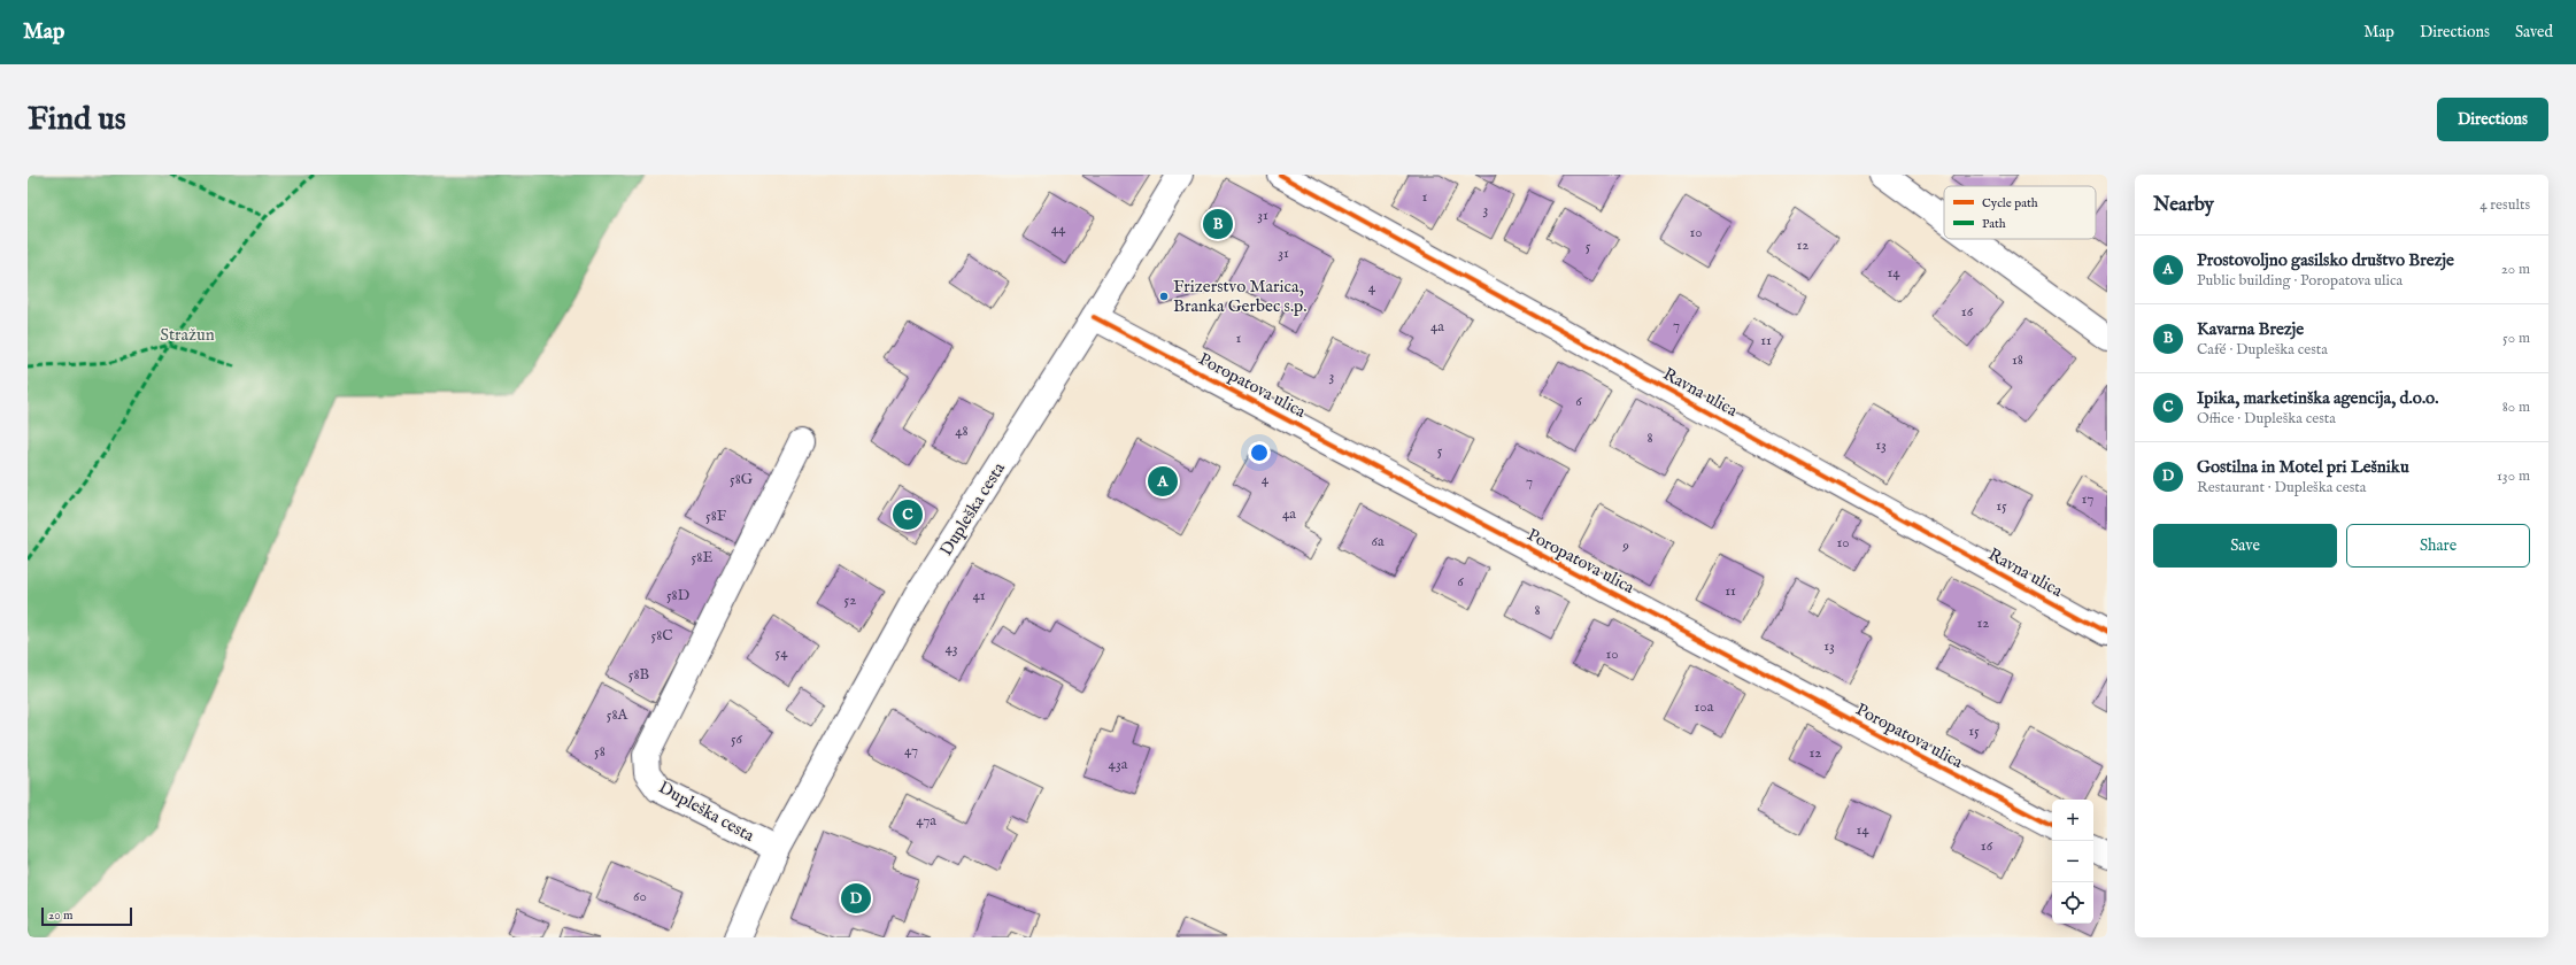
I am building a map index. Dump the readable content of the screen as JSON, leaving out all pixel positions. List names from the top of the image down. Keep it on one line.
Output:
{"streets":{"street":["Poropatova ulica","Ravna ulica","Dupleška cesta"]},"crossings":[["Poropatova ulica","Dupleška cesta"]],"parks":["Stražun"],"places":["Frizerstvo Marica, Branka Gerbec s.p."],"house_numbers":["1","3","31","44","10","12","5","31","14","4","16","7","4a","1","11","18","3","6","48","8","13","5","58G","4","7","17","15","4a","58F","6a","10","9","58E","6","11","58D","41","52","8","12","58C","13","43","54","10","58B","10a","58A","15","56","47","58","12","43a","47a","14","16","60"],"legend":["Cycle path","Path"],"scale_bar":"20 m","page":{"header":"Map","nav":["Map","Directions","Saved"],"buttons":["Directions",["Save","Share"]],"title":"Find us","heading":["Nearby","4 results"],"pins":["B","A","C","D"],"list":[{"mark":"A","name":"Prostovoljno gasilsko društvo Brezje","note":"Public building · Poropatova ulica","value":"20 m"},{"mark":"B","name":"Kavarna Brezje","note":"Café · Dupleška cesta","value":"50 m"},{"mark":"C","name":"Ipika, marketinška agencija, d.o.o.","note":"Office · Dupleška cesta","value":"80 m"},{"mark":"D","name":"Gostilna in Motel pri Lešniku","note":"Restaurant · Dupleška cesta","value":"130 m"}],"map_buttons":["+","−"],"scale":"20 m"}}
